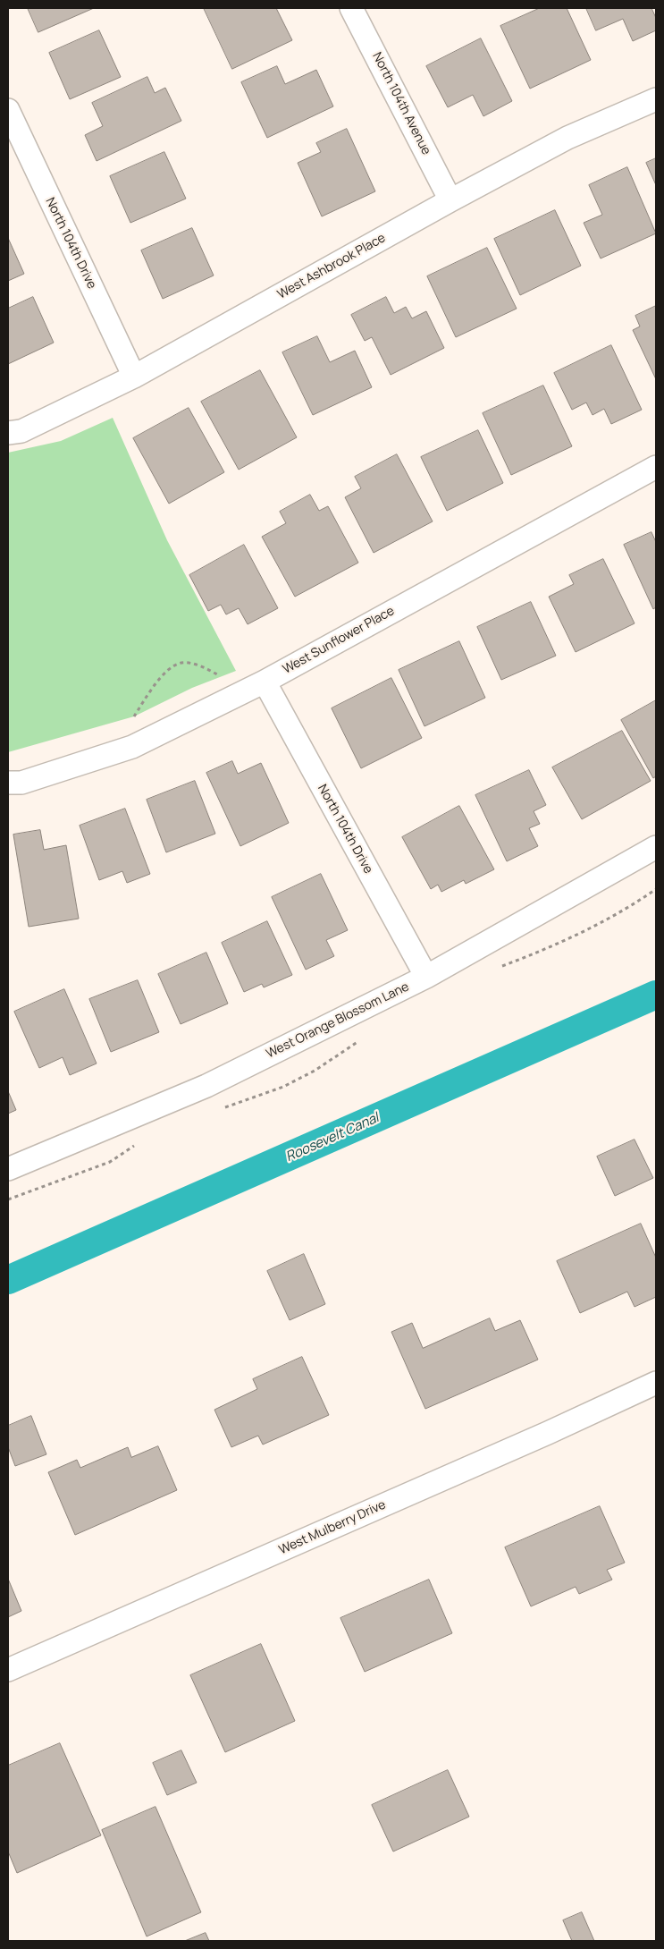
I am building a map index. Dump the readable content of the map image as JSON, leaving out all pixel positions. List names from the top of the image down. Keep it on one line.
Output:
{"streets":{"street":["North 104th Avenue","North 104th Drive","West Ashbrook Place","West Sunflower Place","West Orange Blossom Lane","West Mulberry Drive"]},"crossings":[["North 104th Avenue","West Ashbrook Place"],["North 104th Drive","West Ashbrook Place"],["North 104th Drive","West Sunflower Place"],["North 104th Drive","West Orange Blossom Lane"]],"water":["Roosevelt Canal"]}
